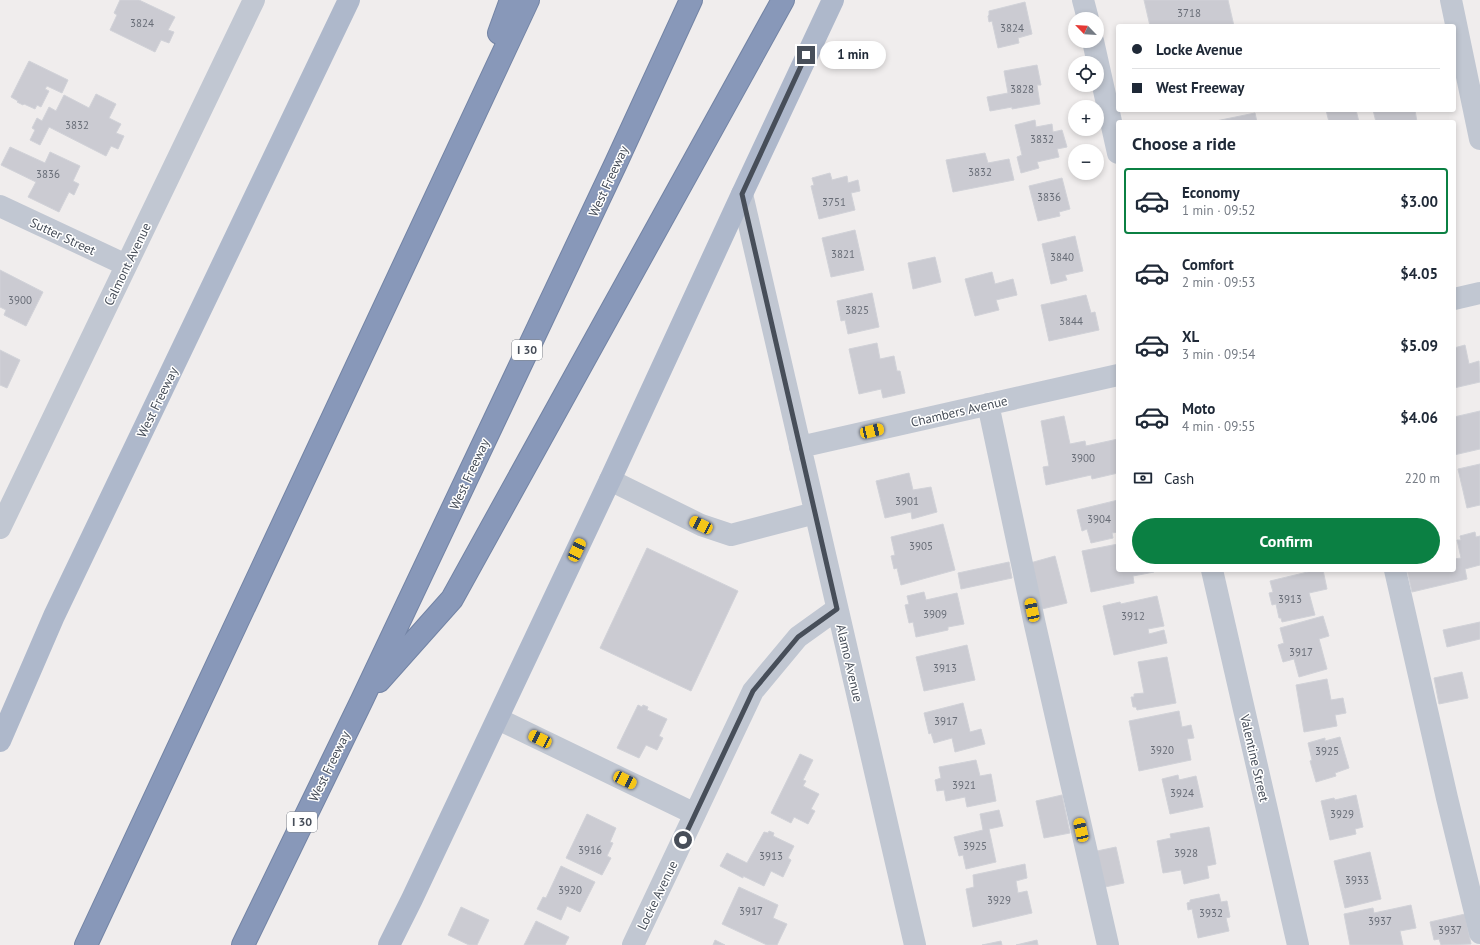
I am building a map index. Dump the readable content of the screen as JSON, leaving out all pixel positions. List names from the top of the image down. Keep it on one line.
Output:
{"streets":{"highway":["West Freeway","I 30"],"street":["Sutter Street","Calmont Avenue","Chambers Avenue","Alamo Avenue","Valentine Street","Locke Avenue"]},"crossings":[["Sutter Street","Calmont Avenue"],["Chambers Avenue","Alamo Avenue"],["Alamo Avenue","Locke Avenue"]],"house_numbers":["3718","3824","3824","3828","3832","3832","3832","3836","3836","3751","3821","3840","3900","3825","3844","3900","3901","3904","3905","3913","3909","3912","3917","3913","3917","3920","3925","3921","3924","3929","3925","3916","3928","3913","3933","3920","3929","3917","3932","3937","3937"],"north":"top left","page":{"map_buttons":["+","−"],"banner":["Locke Avenue","West Freeway"],"bubble":"1 min","heading":"Choose a ride","list":[{"name":"Economy","note":"1 min · 09:52","value":"$3.00"},{"name":"Comfort","note":"2 min · 09:53","value":"$4.05"},{"name":"XL","note":"3 min · 09:54","value":"$5.09"},{"name":"Moto","note":"4 min · 09:55","value":"$4.06"}],"pay":["Cash","220 m"],"buttons":"Confirm"}}
